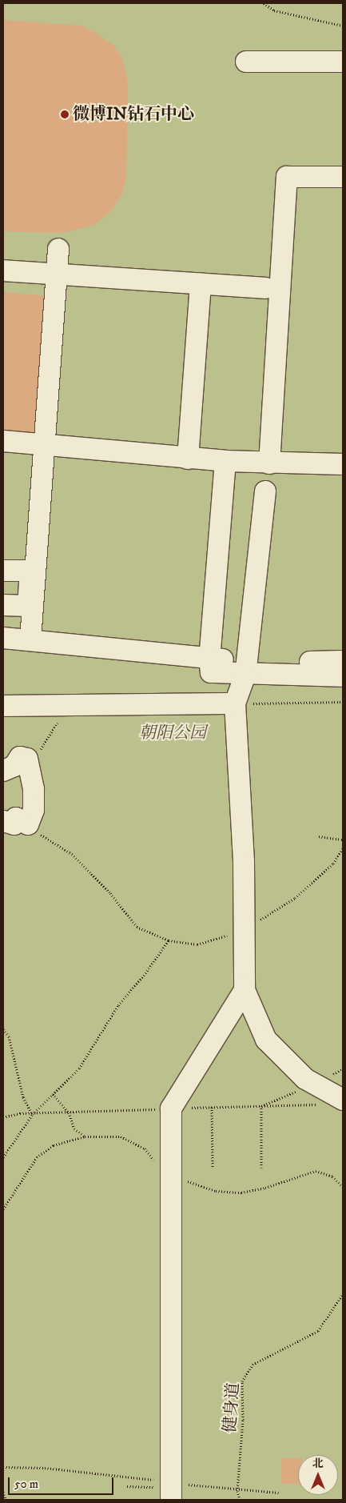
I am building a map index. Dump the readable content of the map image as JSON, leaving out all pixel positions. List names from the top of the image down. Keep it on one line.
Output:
{"streets":{"path":["健身道"]},"parks":["朝阳公园"],"places":["微博IN钻石中心"],"scale_bar":"50 m","north":"top"}
